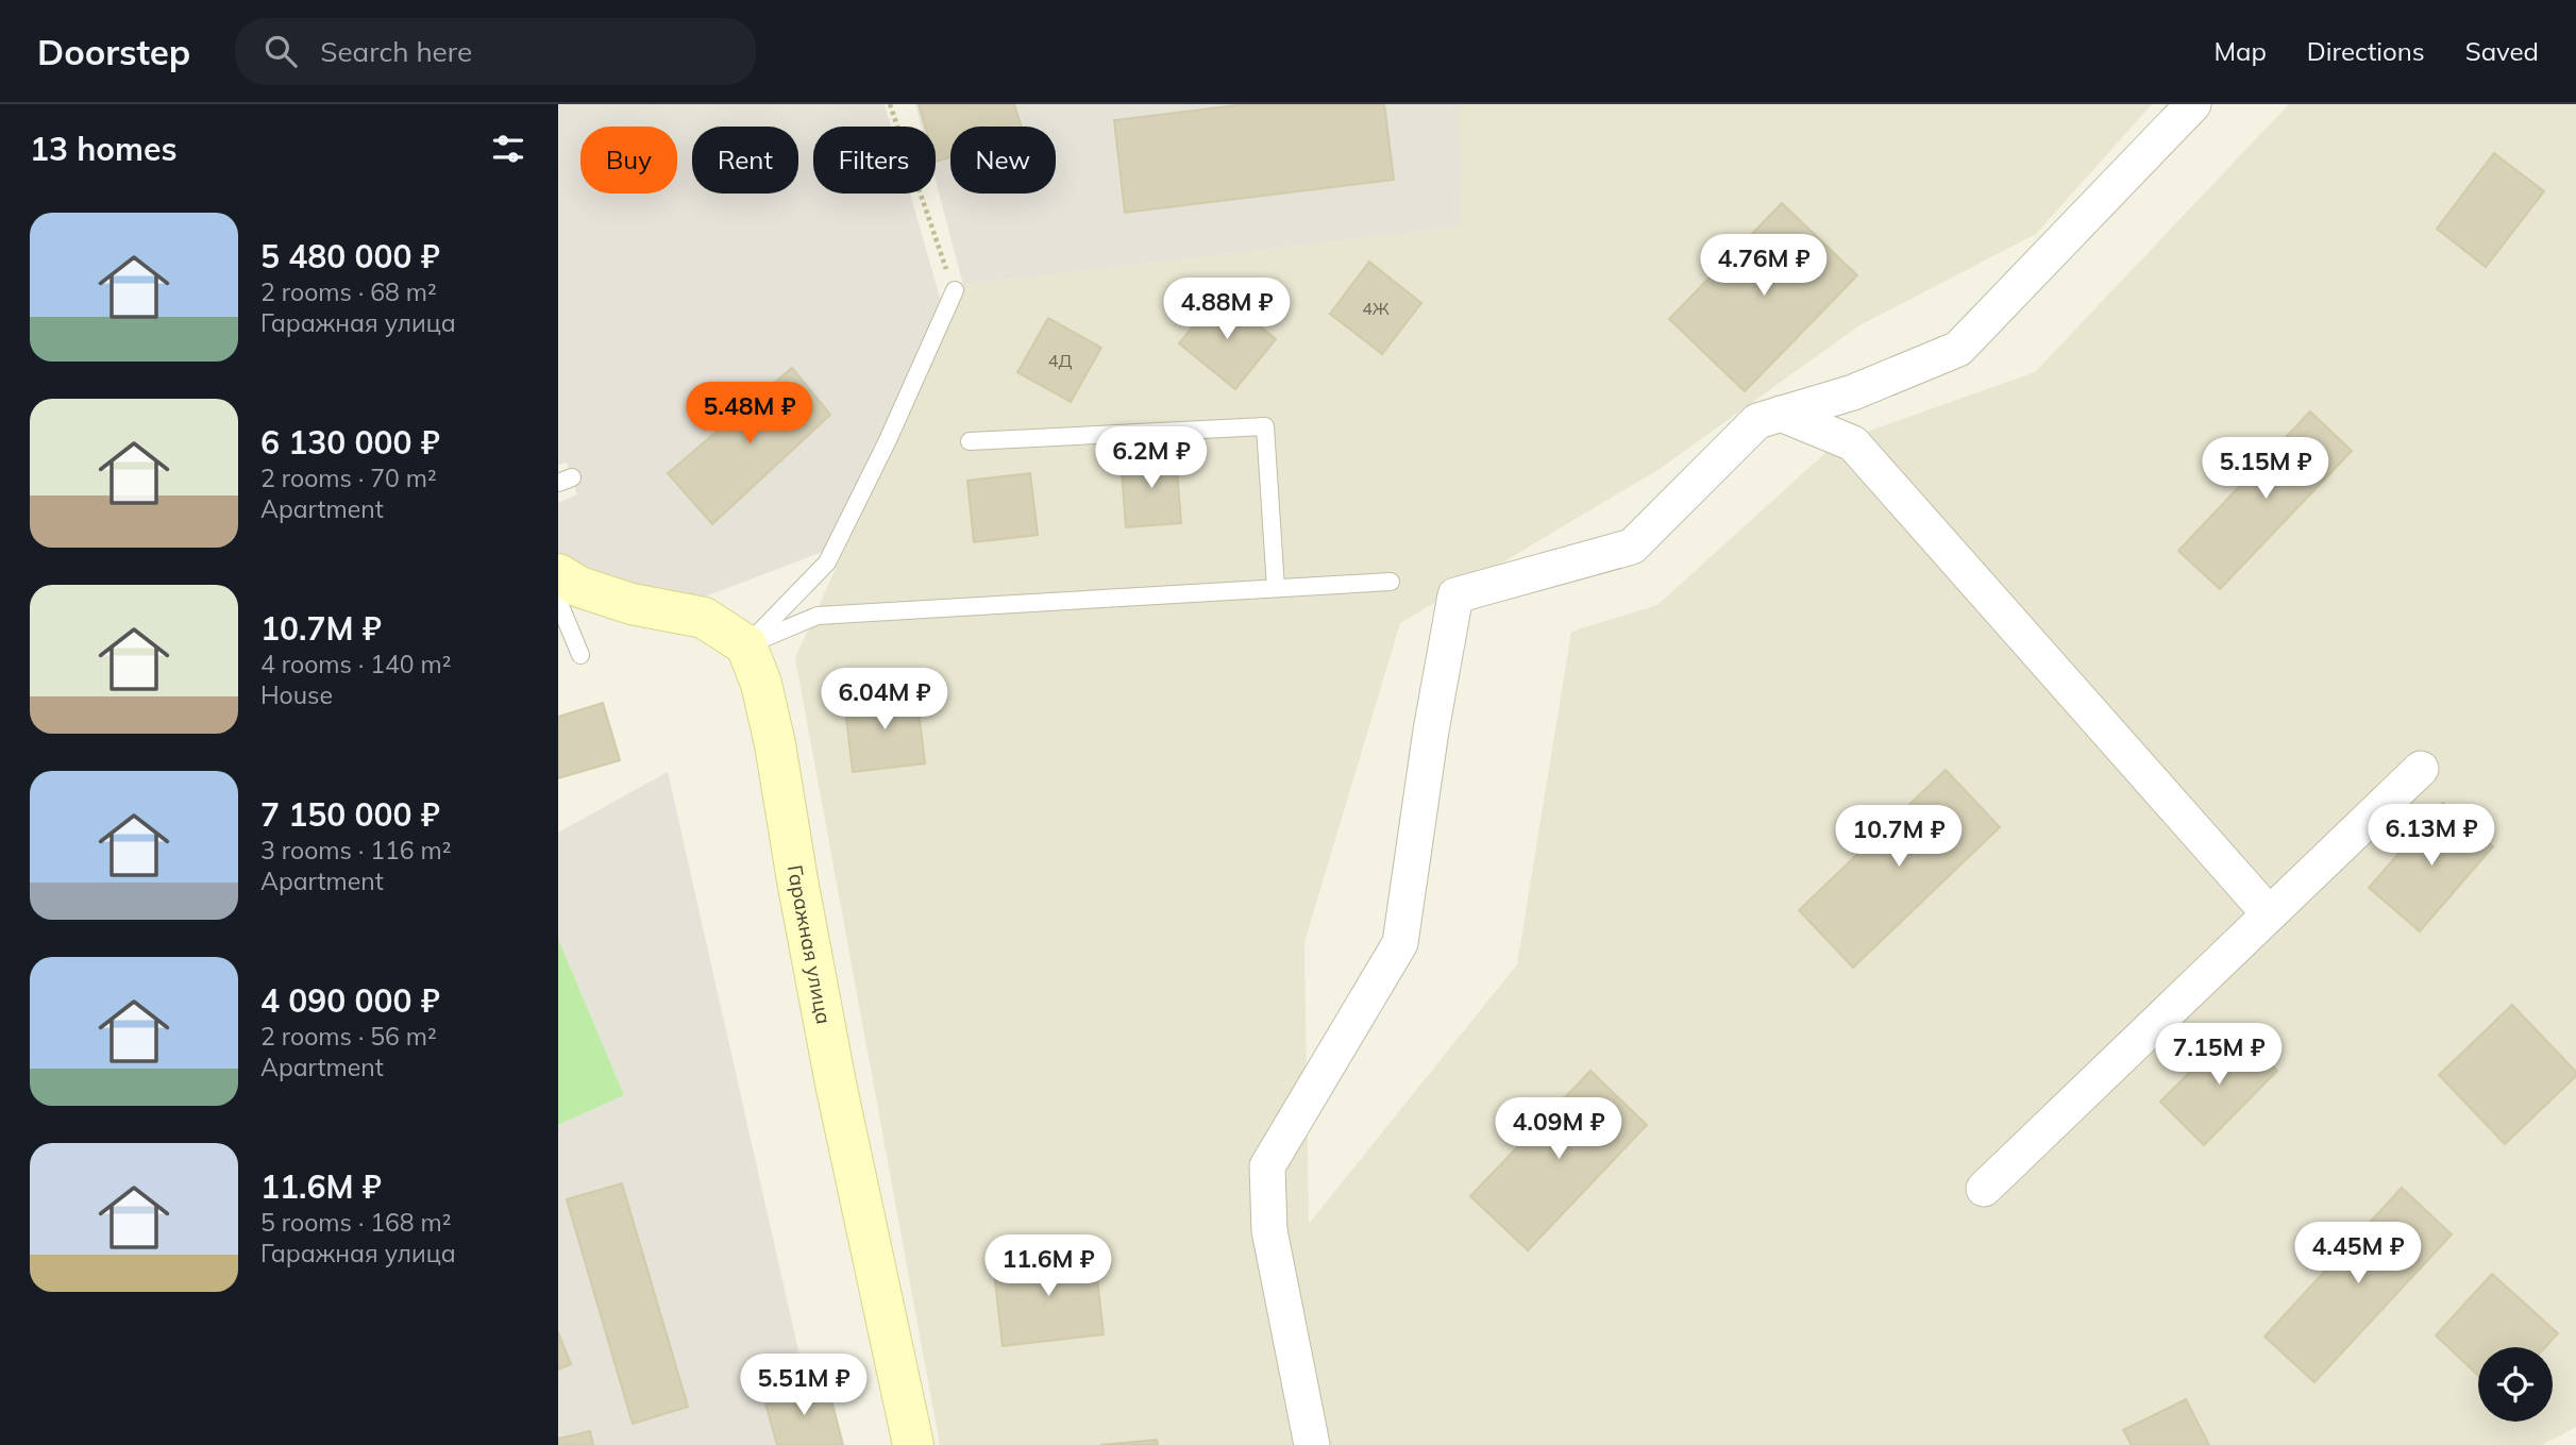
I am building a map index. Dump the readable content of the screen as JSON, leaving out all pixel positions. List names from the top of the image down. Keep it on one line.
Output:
{"streets":{"street":["Гаражная улица"]},"house_numbers":["4Ж","4Д"],"page":{"header":"Doorstep","search":"Search here","nav":["Map","Directions","Saved"],"heading":"13 homes","chip":["Buy","Rent","Filters","New"],"list":[{"name":"5 480 000 ₽","note":"2 rooms · 68 m² · Гаражная улица"},{"name":"6 130 000 ₽","note":"2 rooms · 70 m² · Apartment"},{"name":"10.7M ₽","note":"4 rooms · 140 m² · House"},{"name":"7 150 000 ₽","note":"3 rooms · 116 m² · Apartment"},{"name":"4 090 000 ₽","note":"2 rooms · 56 m² · Apartment"},{"name":"11.6M ₽","note":"5 rooms · 168 m² · Гаражная улица"}],"price":["4.76M ₽","4.88M ₽","5.48M ₽","6.2M ₽","5.15M ₽","6.04M ₽","6.13M ₽","10.7M ₽","7.15M ₽","4.09M ₽","4.45M ₽","11.6M ₽","5.51M ₽"]}}
